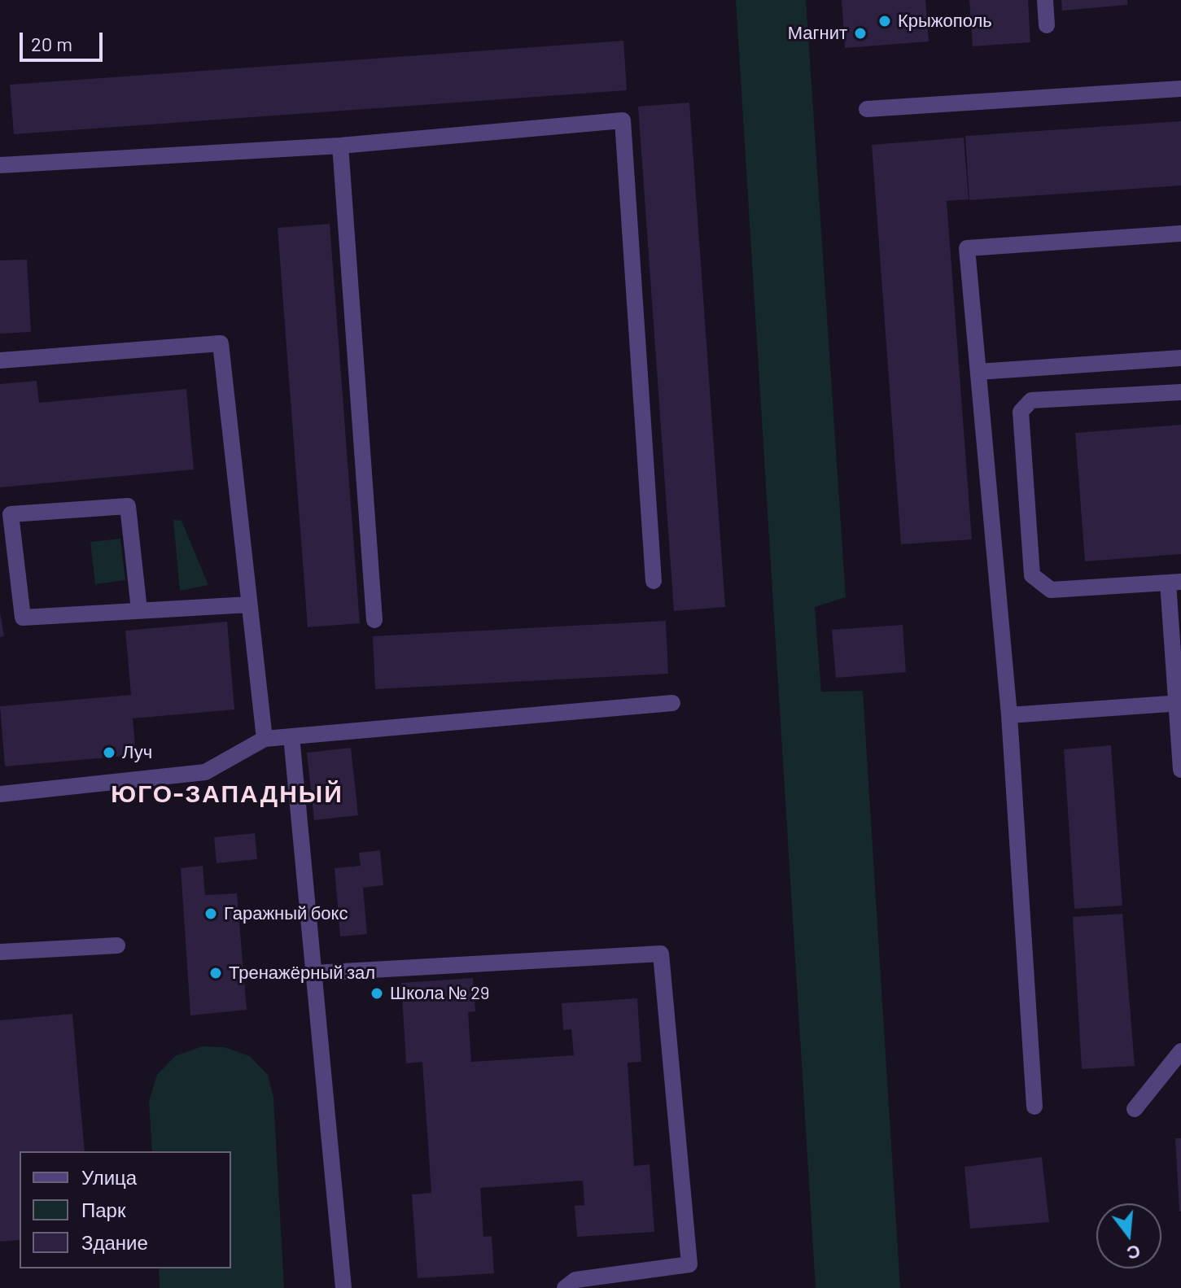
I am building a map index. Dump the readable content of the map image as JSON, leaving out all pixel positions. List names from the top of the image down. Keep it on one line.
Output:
{"districts":["ЮГО-ЗАПАДНЫЙ"],"places":["Крыжополь","Магнит","Луч","Гаражный бокс","Тренажёрный зал","Школа № 29"],"legend":["Улица","Парк","Здание"],"scale_bar":"20 m","north":"bottom"}
